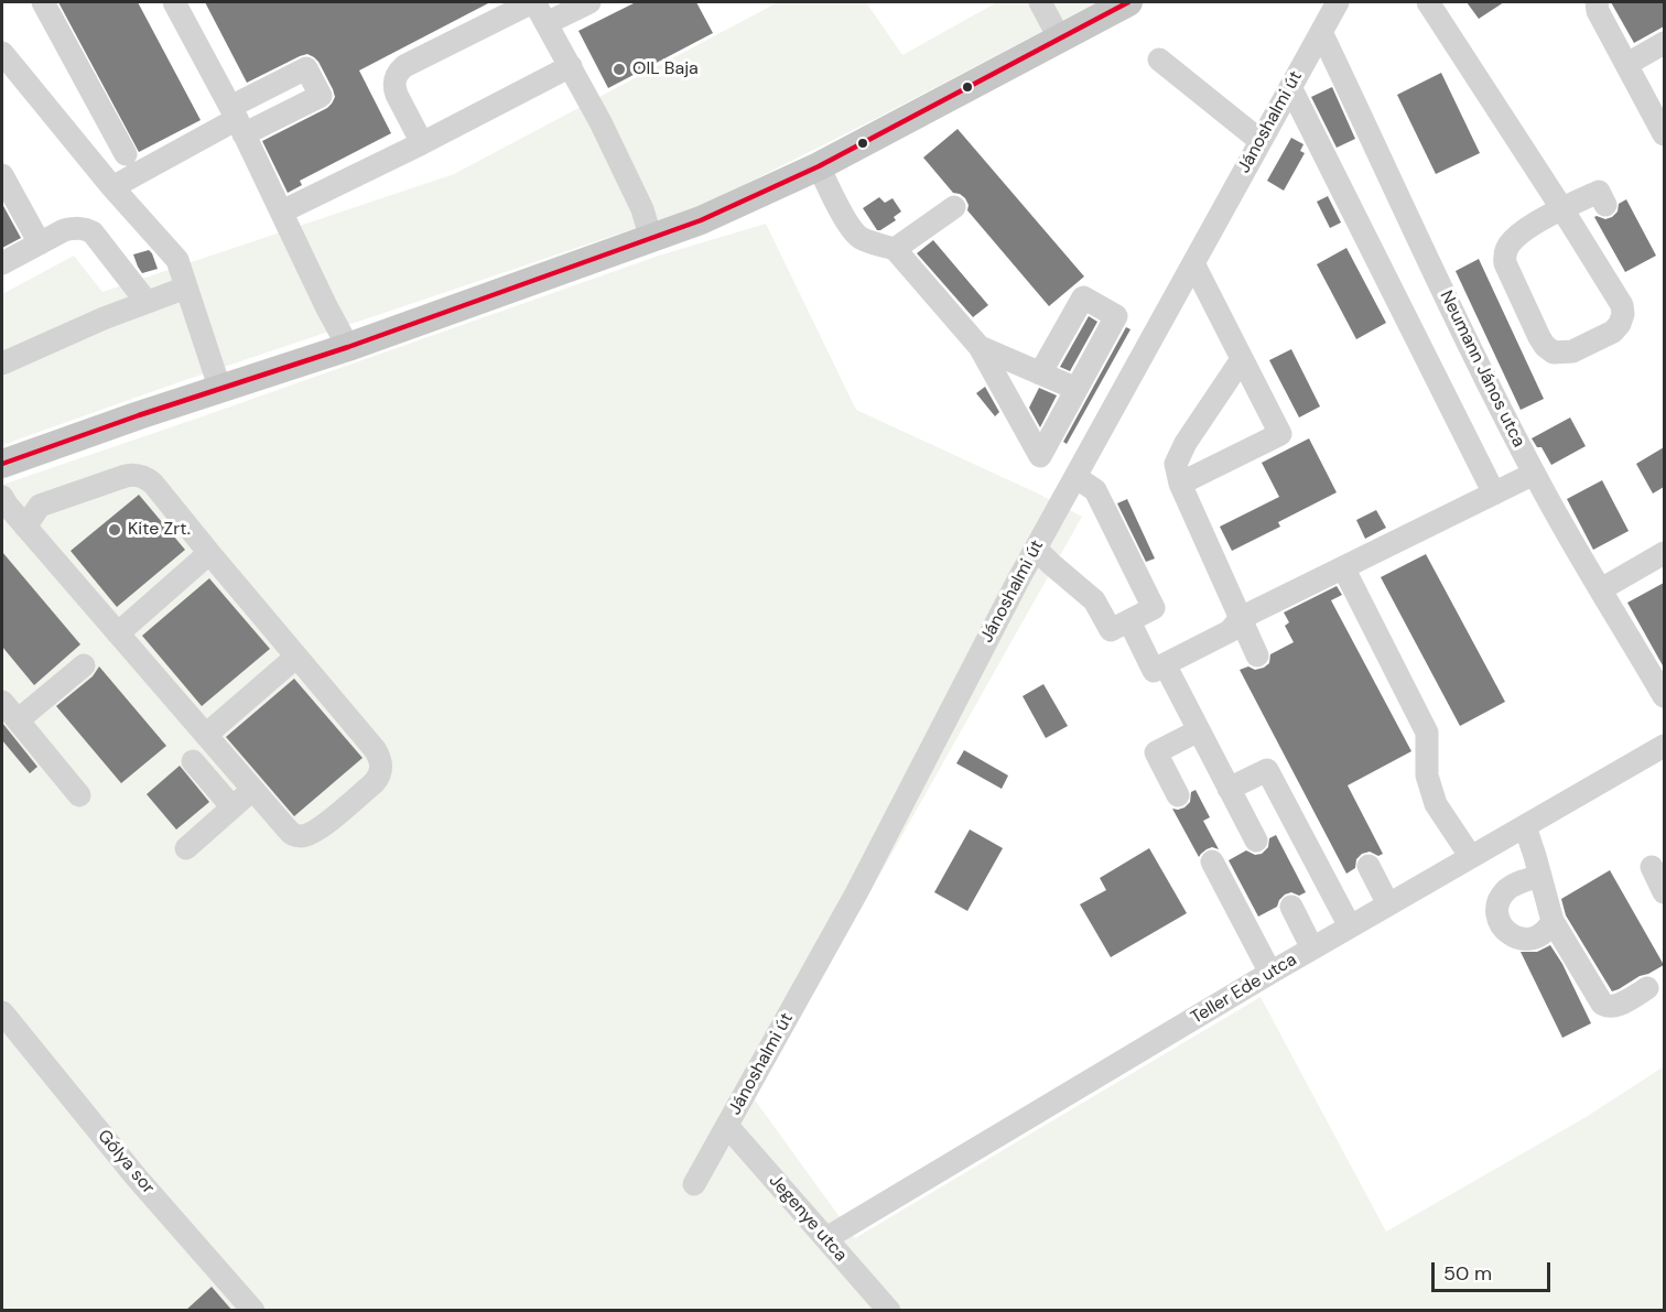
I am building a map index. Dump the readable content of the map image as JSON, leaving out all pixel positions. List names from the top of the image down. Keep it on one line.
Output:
{"streets":{"street":["Jánoshalmi út","Neumann János utca","Teller Ede utca","Gólya sor","Jegenye utca"]},"crossings":[["Jánoshalmi út","Neumann János utca"],["Jánoshalmi út","Jegenye utca"],["Teller Ede utca","Jegenye utca"]],"places":["OIL Baja","Kite Zrt."],"scale_bar":"50 m"}
